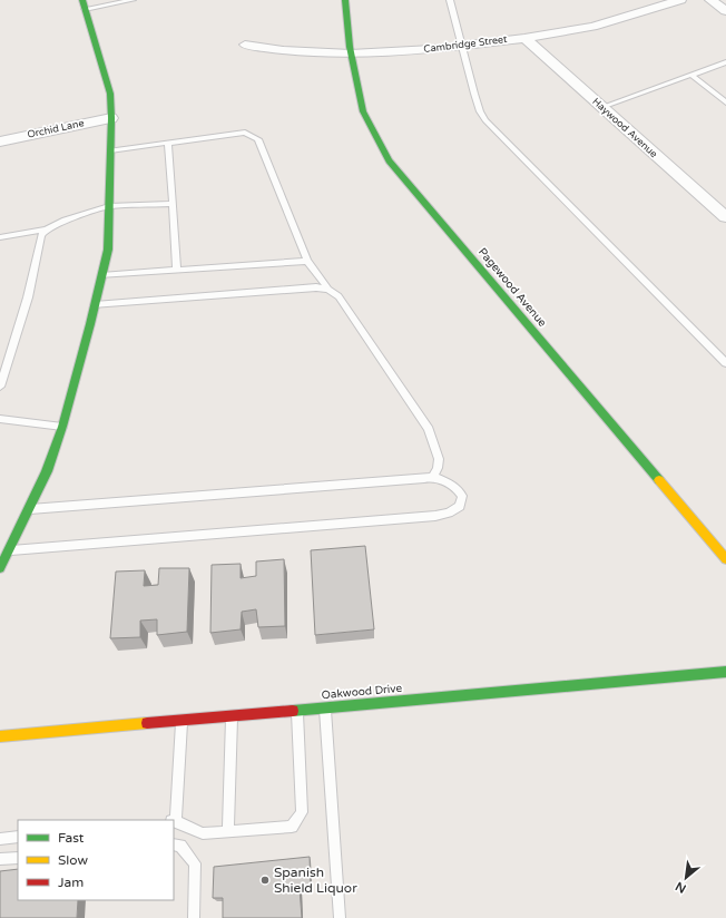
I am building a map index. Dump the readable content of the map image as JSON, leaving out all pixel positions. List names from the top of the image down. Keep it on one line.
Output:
{"streets":{"street":["Cambridge Street","Haywood Avenue","Orchid Lane","Pagewood Avenue","Oakwood Drive"]},"crossings":[["Cambridge Street","Haywood Avenue"],["Cambridge Street","Pagewood Avenue"]],"places":["Spanish Shield Liquor"],"legend":["Fast","Slow","Jam"],"north":"bottom left"}
